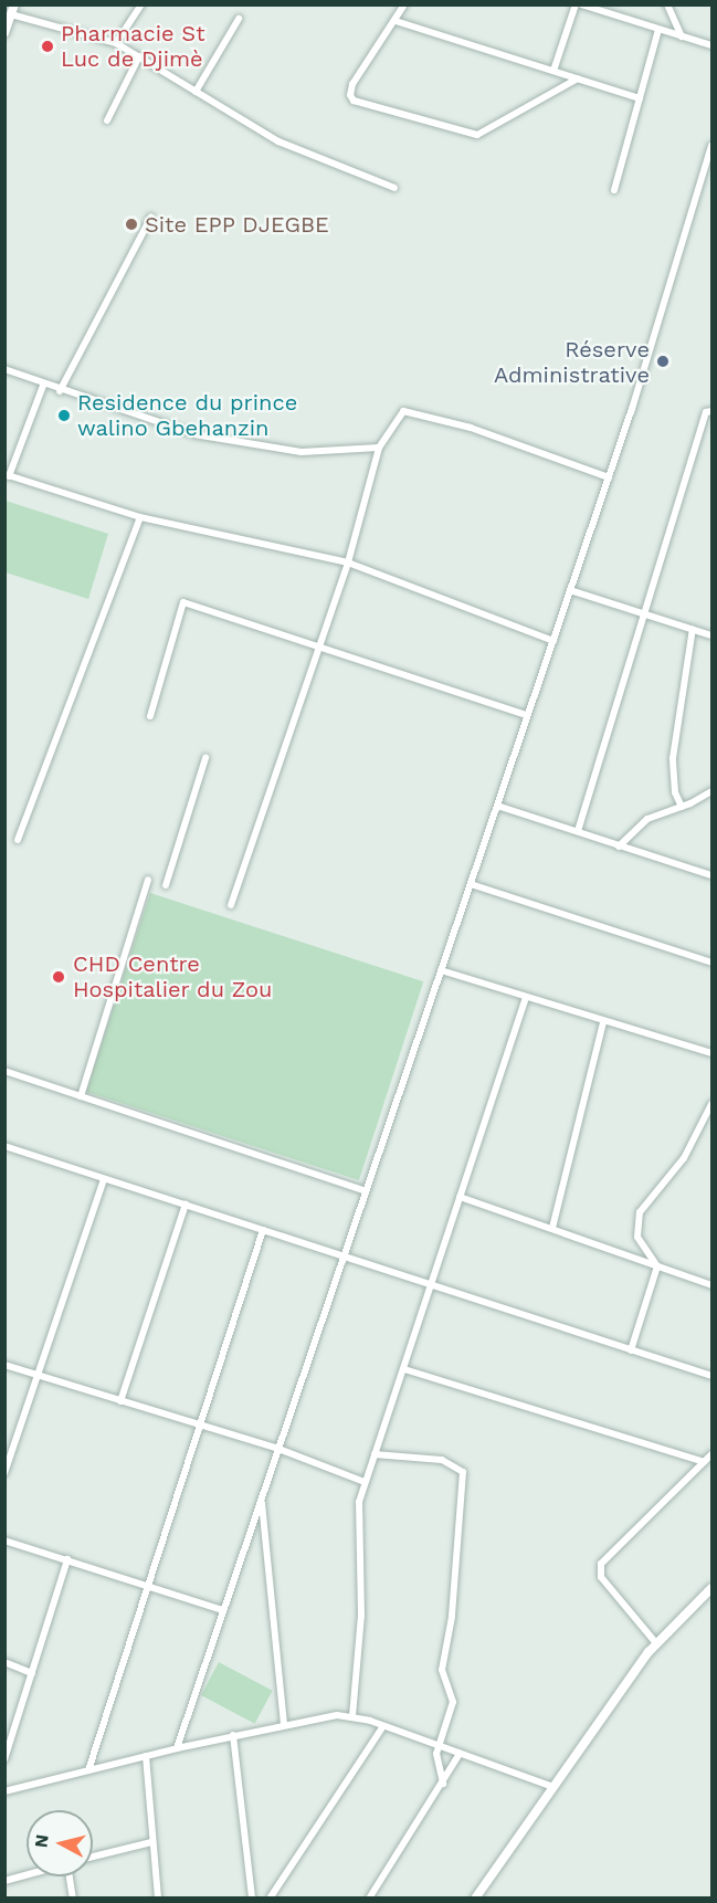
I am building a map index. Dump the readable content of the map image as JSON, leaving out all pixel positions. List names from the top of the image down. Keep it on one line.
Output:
{"places":["Pharmacie St Luc de Djimè","Site EPP DJEGBE","Réserve Administrative","Residence du prince walino Gbehanzin","CHD Centre Hospitalier du Zou"],"north":"left"}
